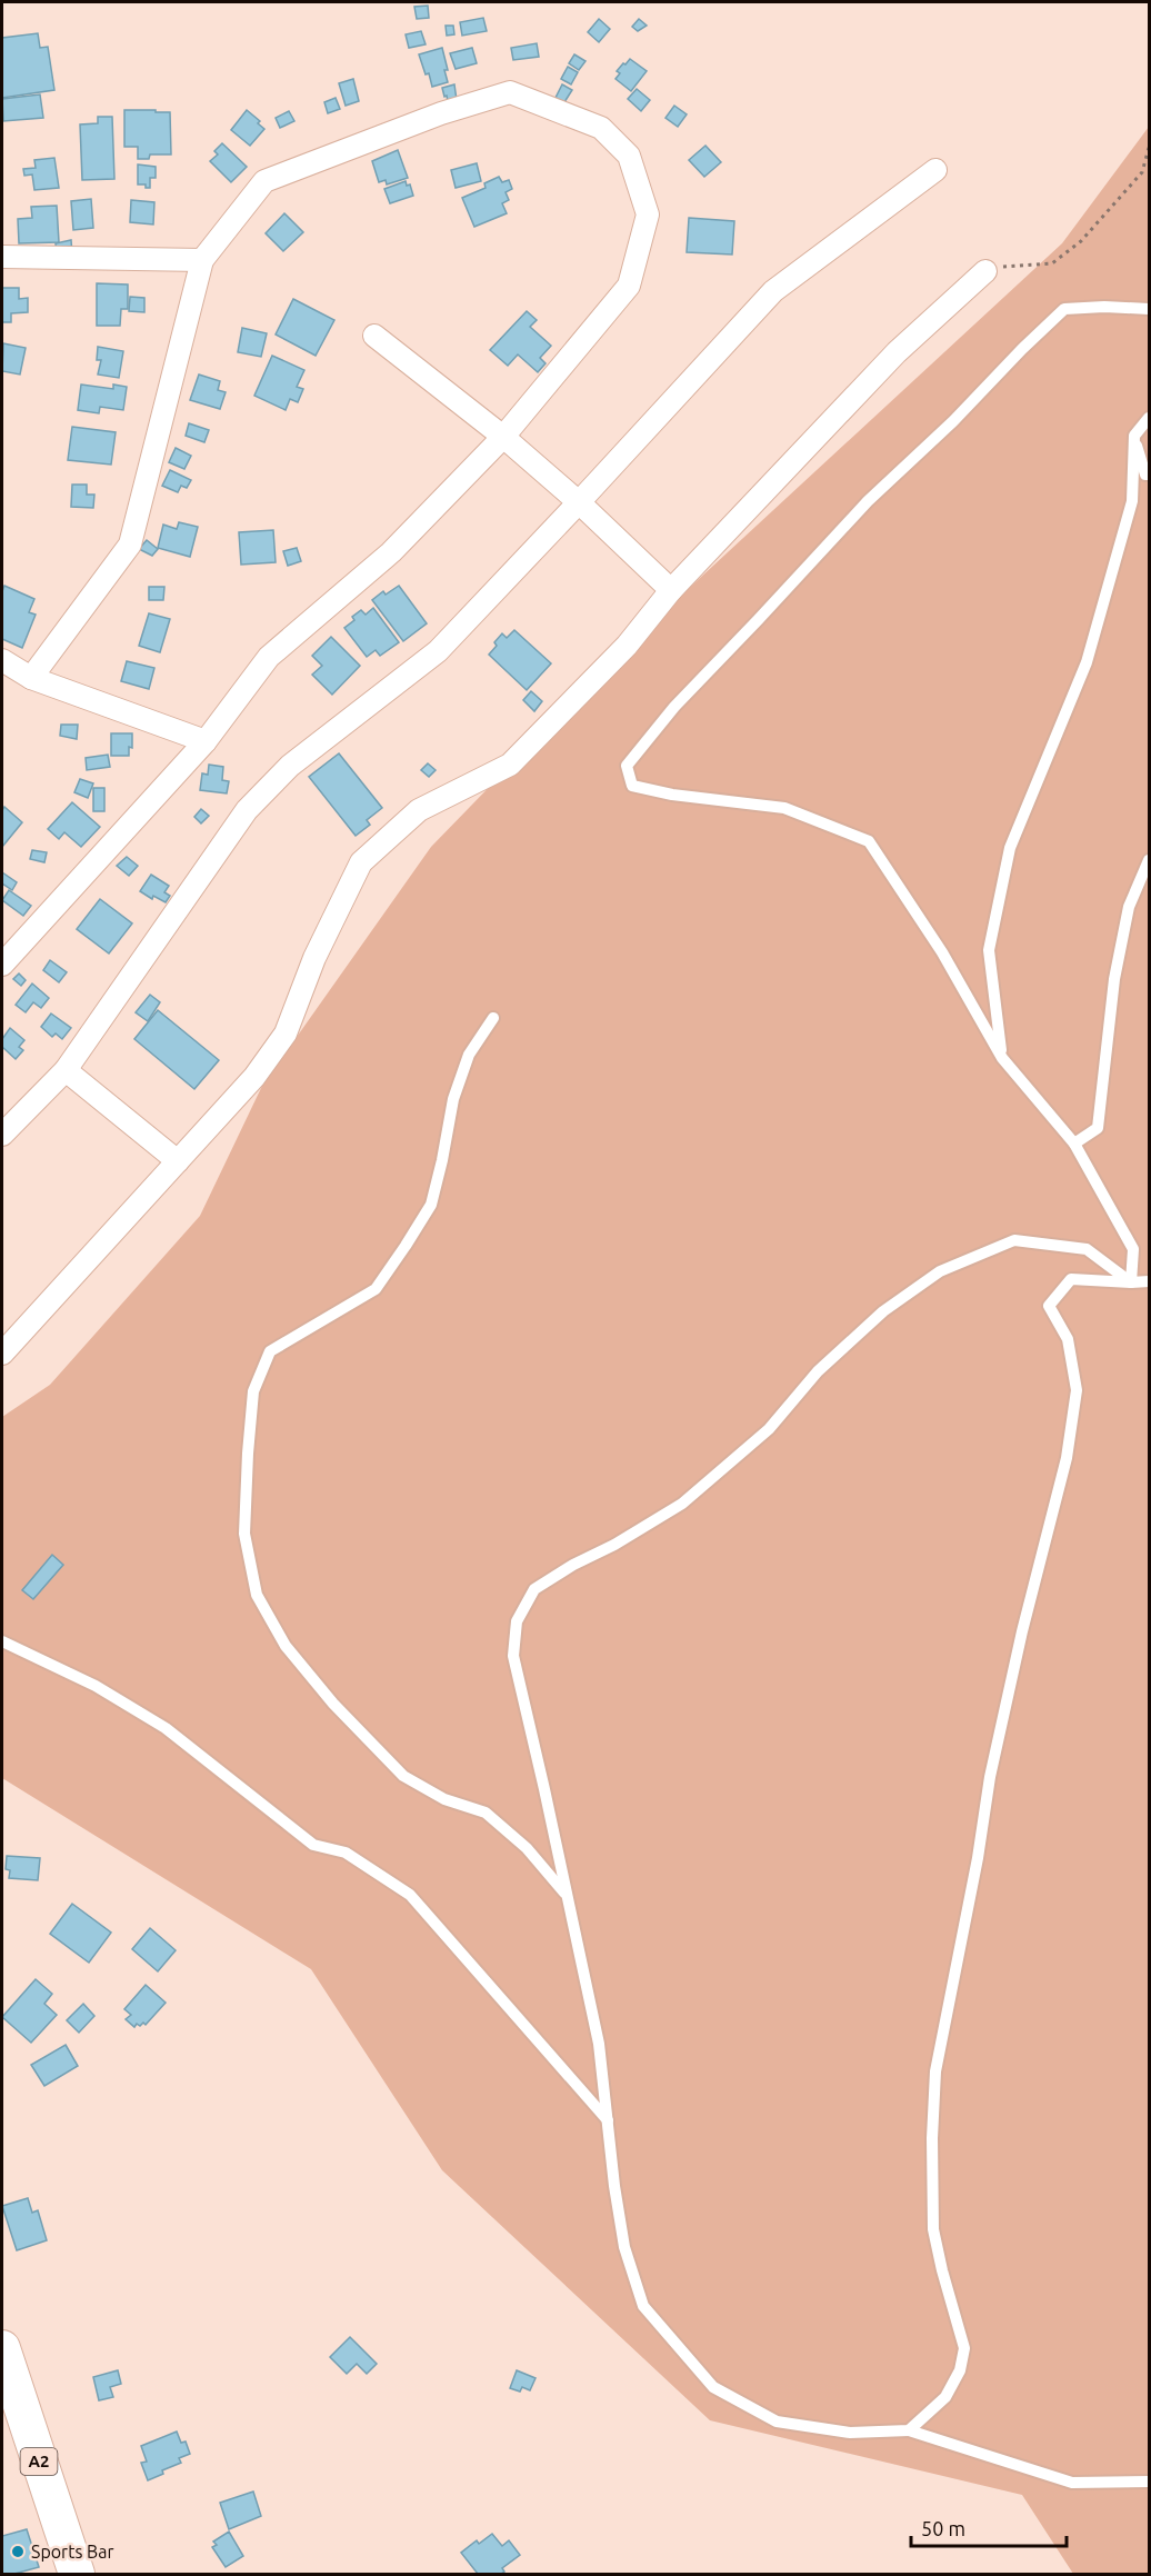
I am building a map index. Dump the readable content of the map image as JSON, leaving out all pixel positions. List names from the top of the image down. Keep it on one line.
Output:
{"streets":{"main road":["A2"]},"places":["Sports Bar"],"scale_bar":"50 m"}
